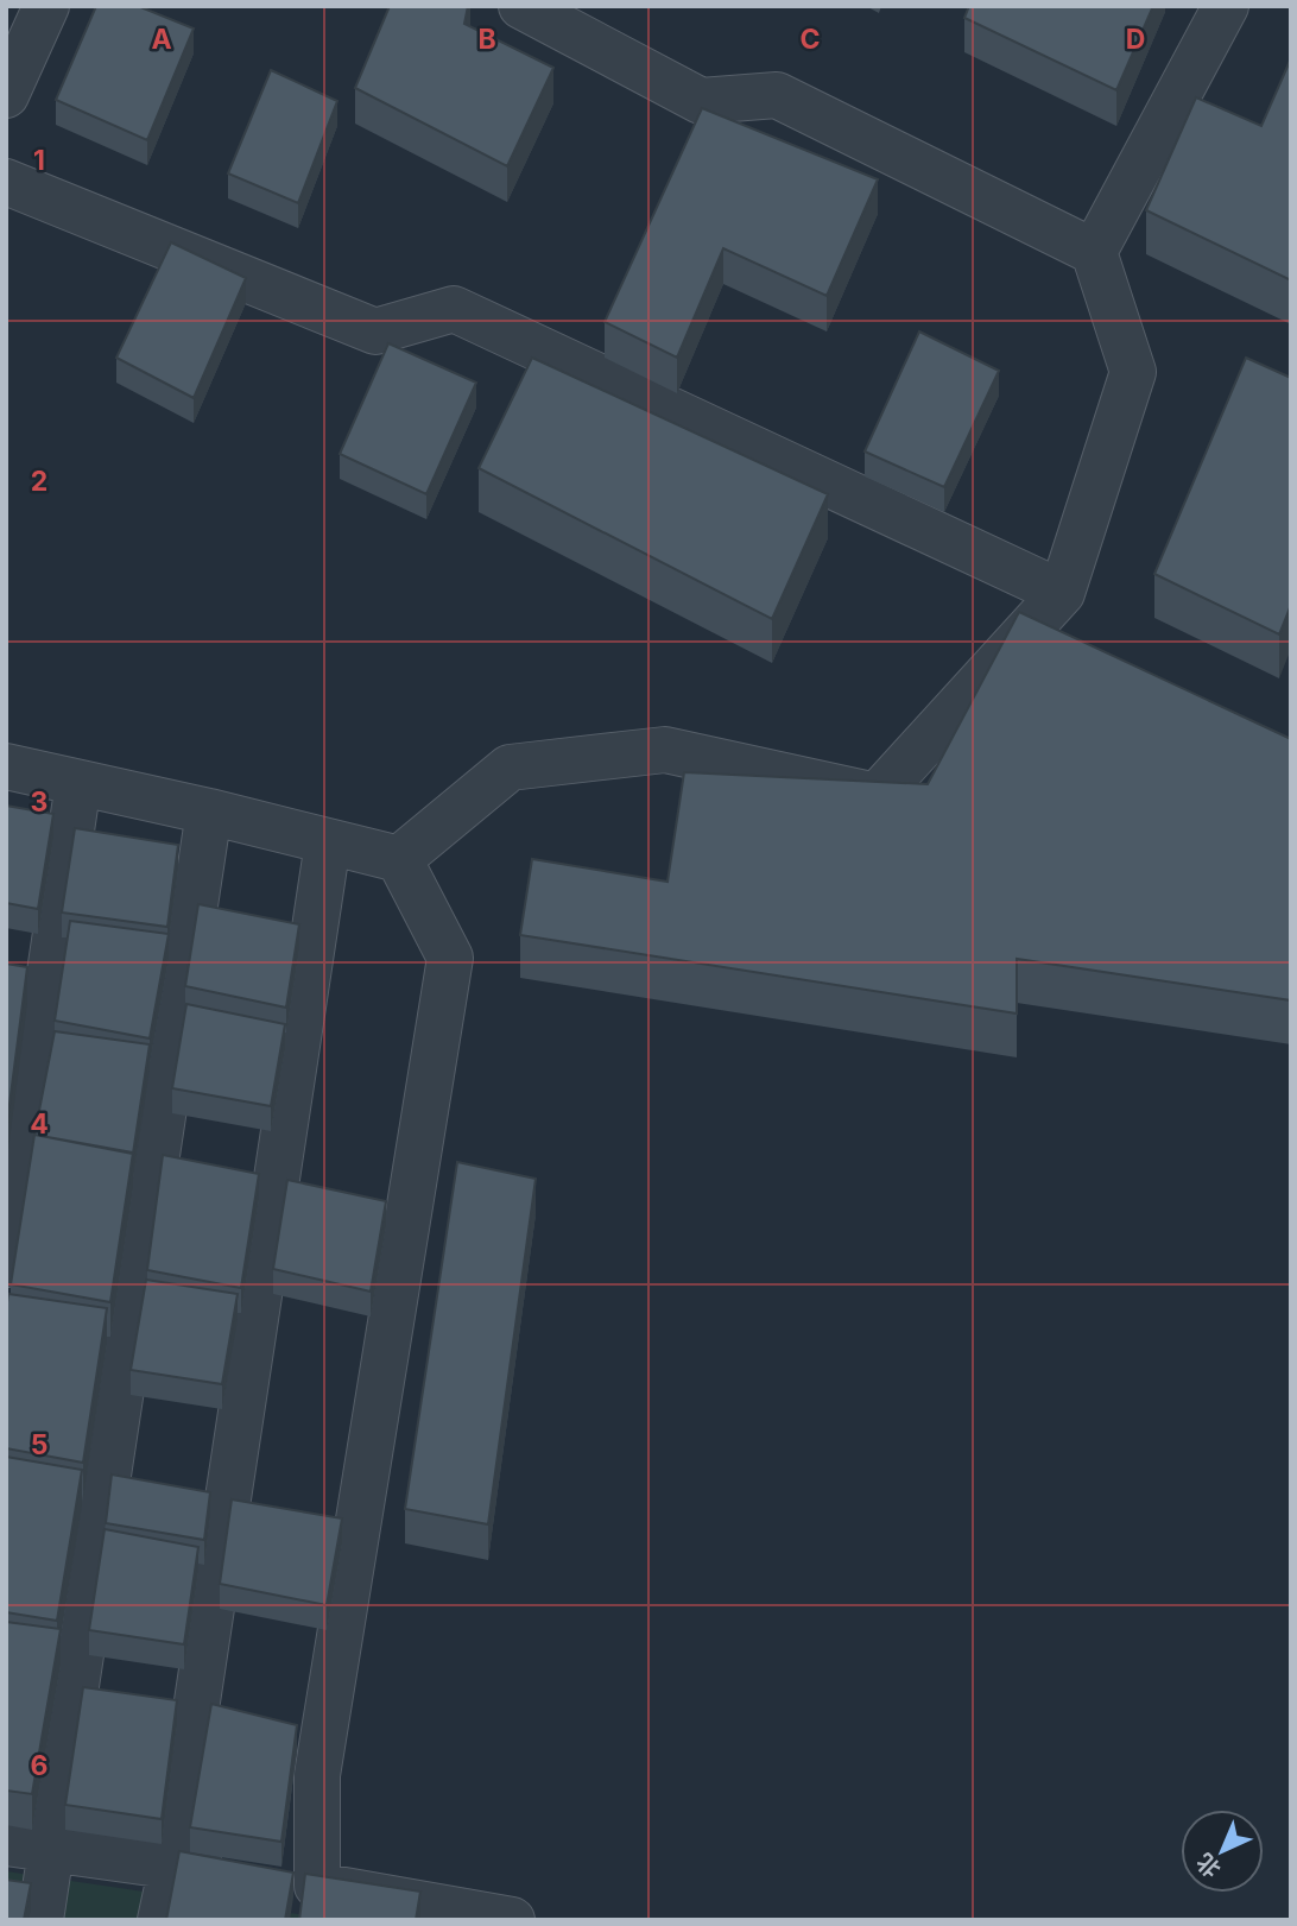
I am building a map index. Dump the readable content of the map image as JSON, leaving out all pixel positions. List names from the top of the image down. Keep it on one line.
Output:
{"north":"bottom left","grid":{"columns":["A","B","C","D"],"rows":["1","2","3","4","5","6"]}}
